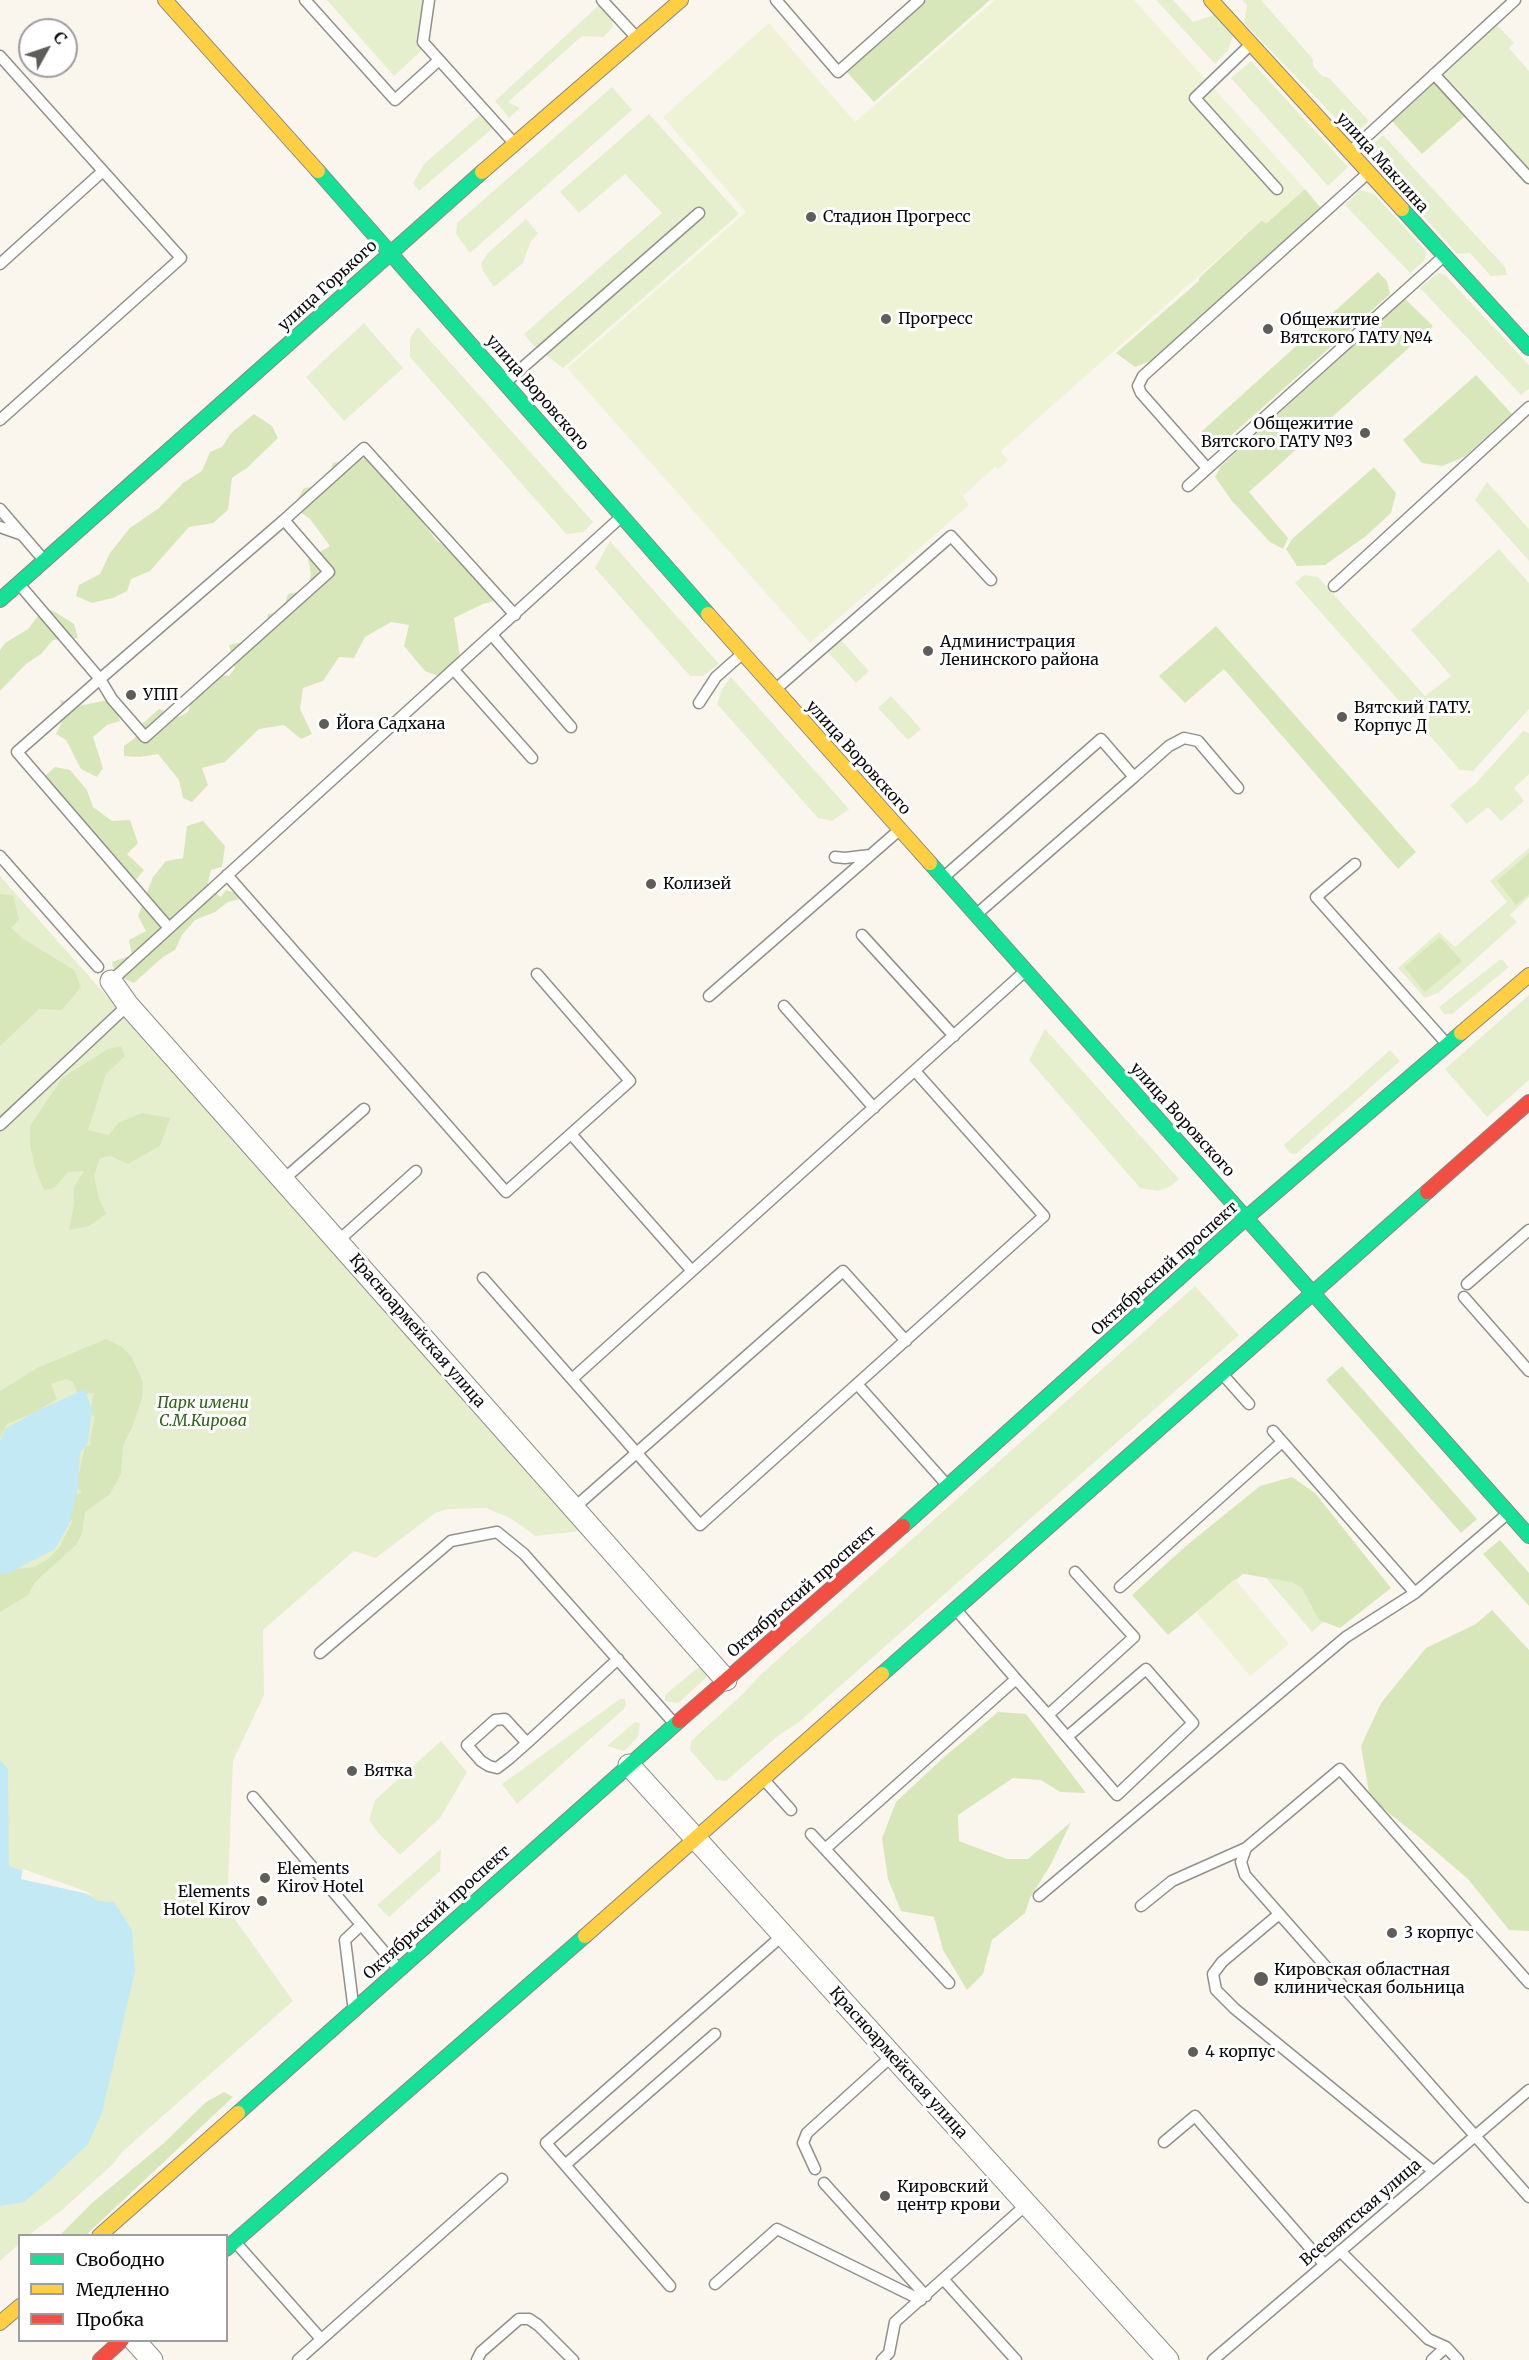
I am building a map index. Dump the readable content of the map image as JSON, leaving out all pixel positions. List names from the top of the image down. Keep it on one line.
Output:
{"streets":{"main road":["улица Маклина","улица Горького","улица Воровского","Октябрьский проспект"],"street":["Красноармейская улица"],"lane":["Всесвятская улица"]},"crossings":[["улица Горького","улица Воровского"],["улица Воровского","Октябрьский проспект"],["Октябрьский проспект","Красноармейская улица"]],"parks":["Парк имени С.М.Кирова"],"places":["Стадион Прогресс","Прогресс","Общежитие Вятского ГАТУ №4","Общежитие Вятского ГАТУ №3","Администрация Ленинского района","УПП","Вятский ГАТУ. Корпус Д","Йога Садхана","Колизей","Вятка","Elements Kirov Hotel","Elements Hotel Kirov","3 корпус","Кировская областная клиническая больница","4 корпус","Кировский центр крови"],"legend":["Свободно","Медленно","Пробка"],"north":"top right"}
